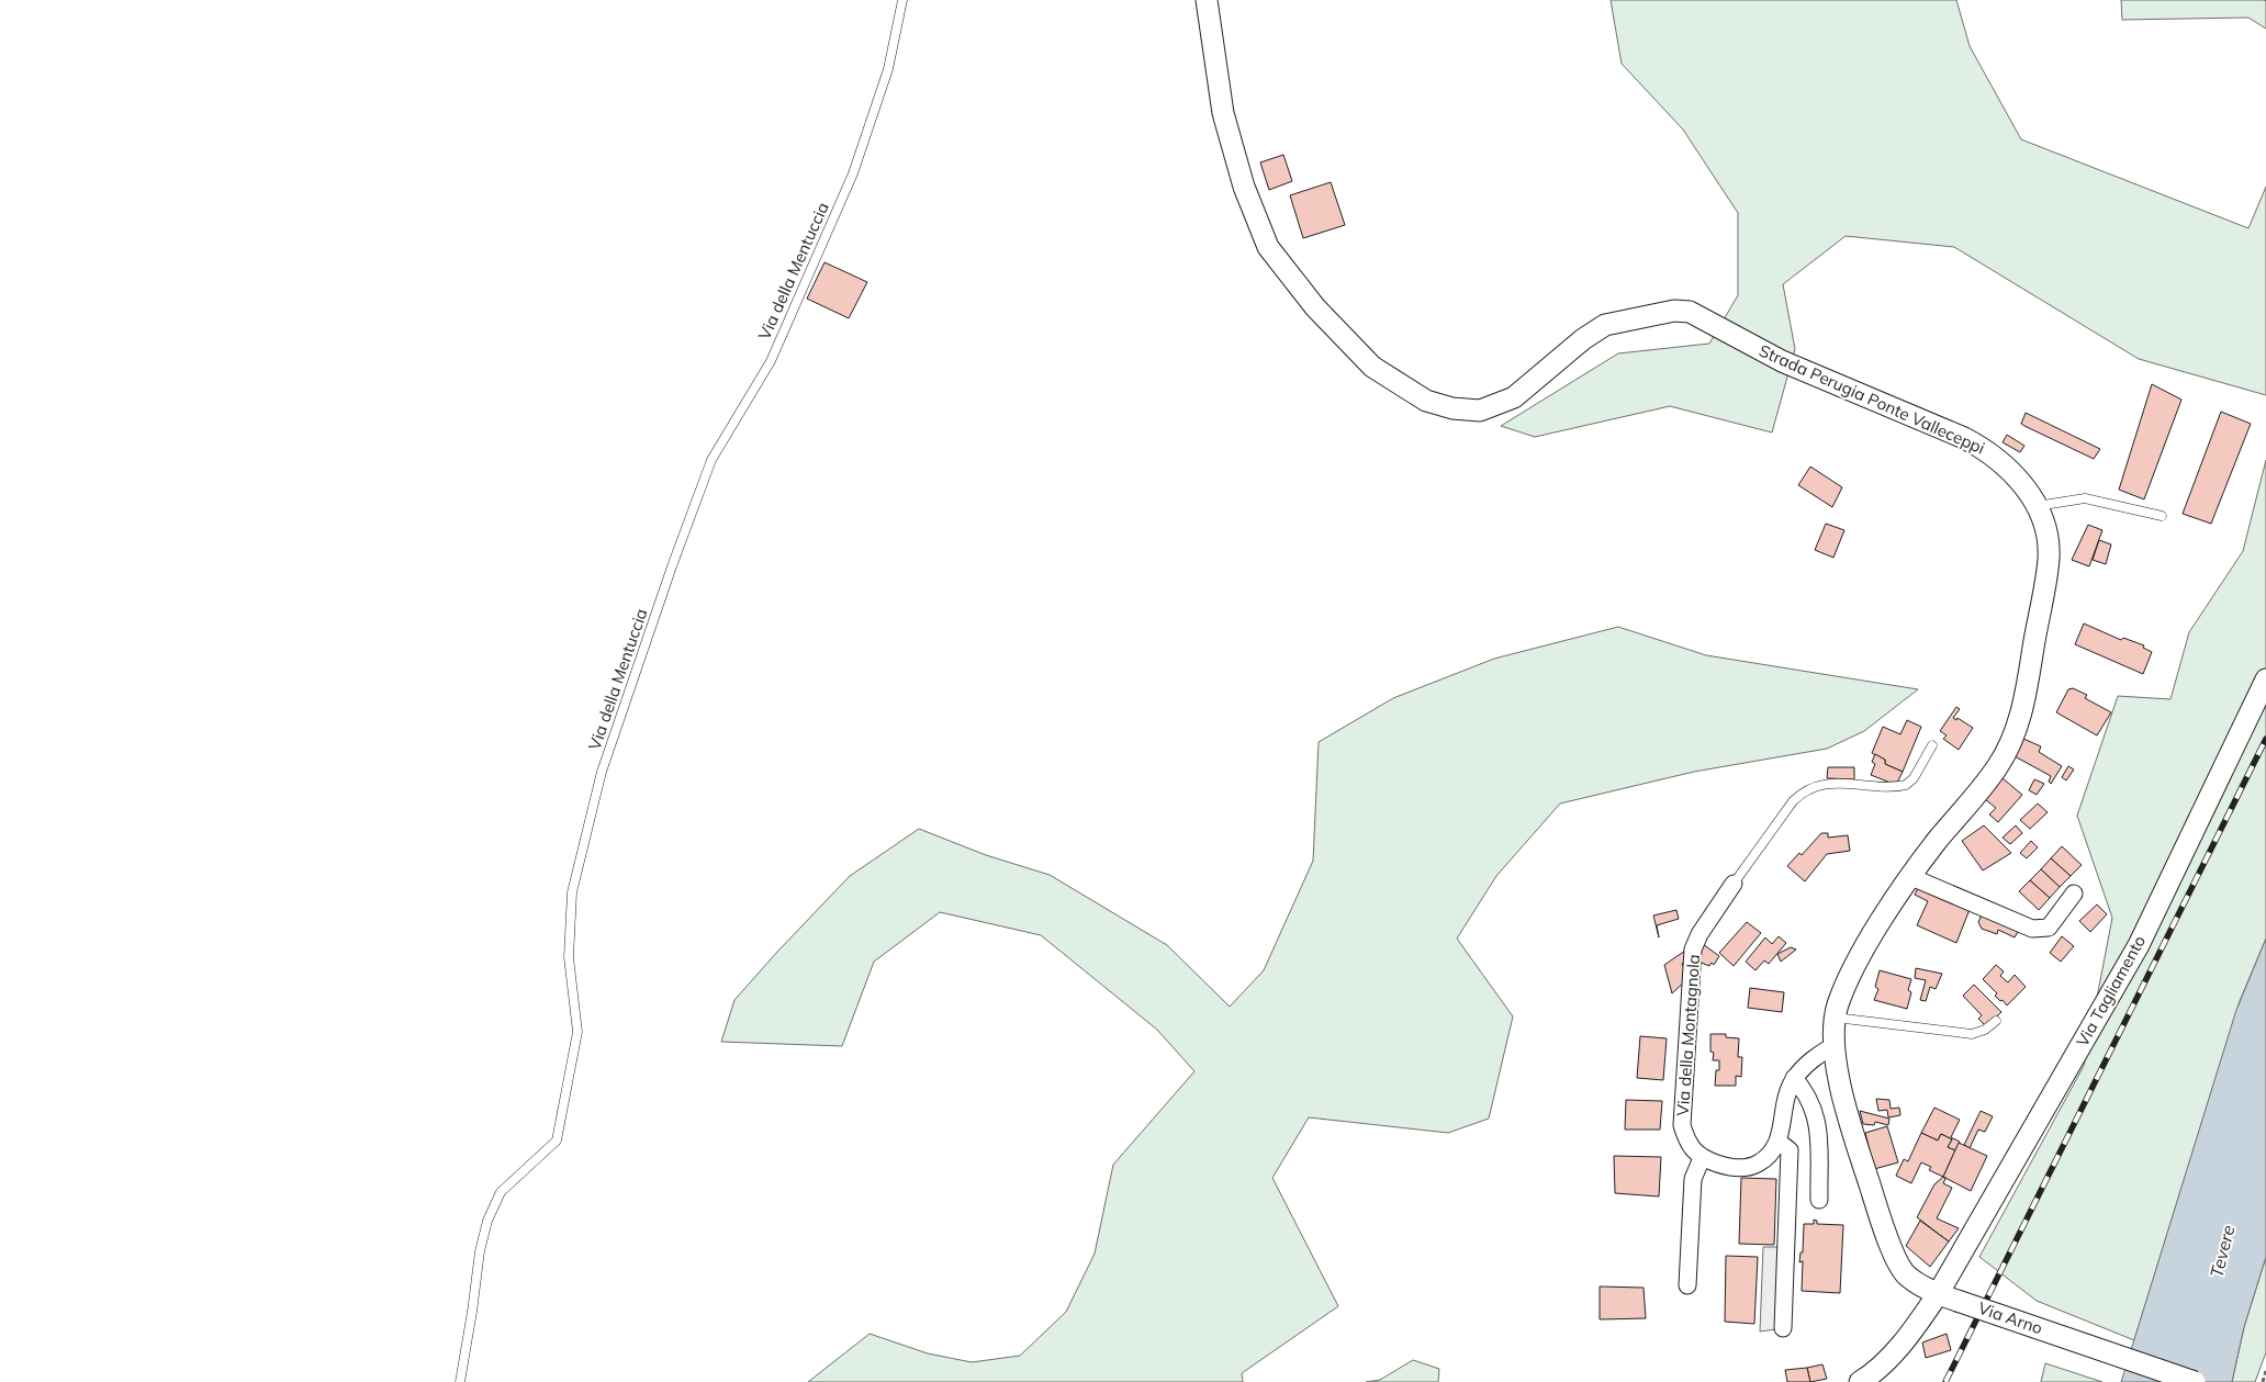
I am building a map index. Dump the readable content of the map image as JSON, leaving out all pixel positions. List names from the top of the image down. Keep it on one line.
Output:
{"streets":{"street":["Strada Perugia Ponte Valleceppi","Via Tagliamento","Via della Montagnola","Via Arno"],"lane":["Via della Mentuccia"]},"crossings":[["Strada Perugia Ponte Valleceppi","Via Tagliamento"],["Strada Perugia Ponte Valleceppi","Via Arno"],["Via Tagliamento","Via Arno"]],"water":["Tevere"]}
